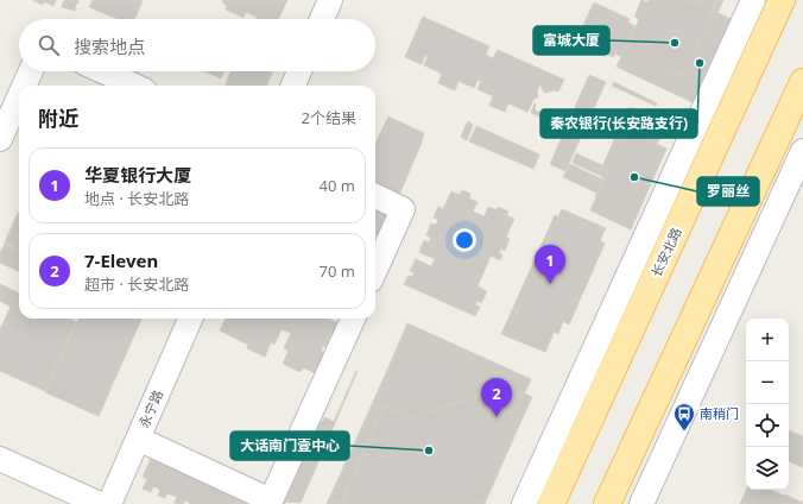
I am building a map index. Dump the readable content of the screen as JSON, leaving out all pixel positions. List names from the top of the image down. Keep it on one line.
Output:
{"streets":{"main road":["长安北路"],"street":["永宁路"]},"places":{"other":["富城大厦","秦农银行(长安路支行)","罗丽丝","大话南门壹中心"],"bus stop":["南稍门"]},"page":{"search":"搜索地点","heading":["附近","2个结果"],"list":[{"mark":"1","name":"华夏银行大厦","note":"地点 · 长安北路","value":"40 m"},{"mark":"2","name":"7-Eleven","note":"超市 · 长安北路","value":"70 m"}],"pins":["1","2"],"map_buttons":["+","−"]}}
